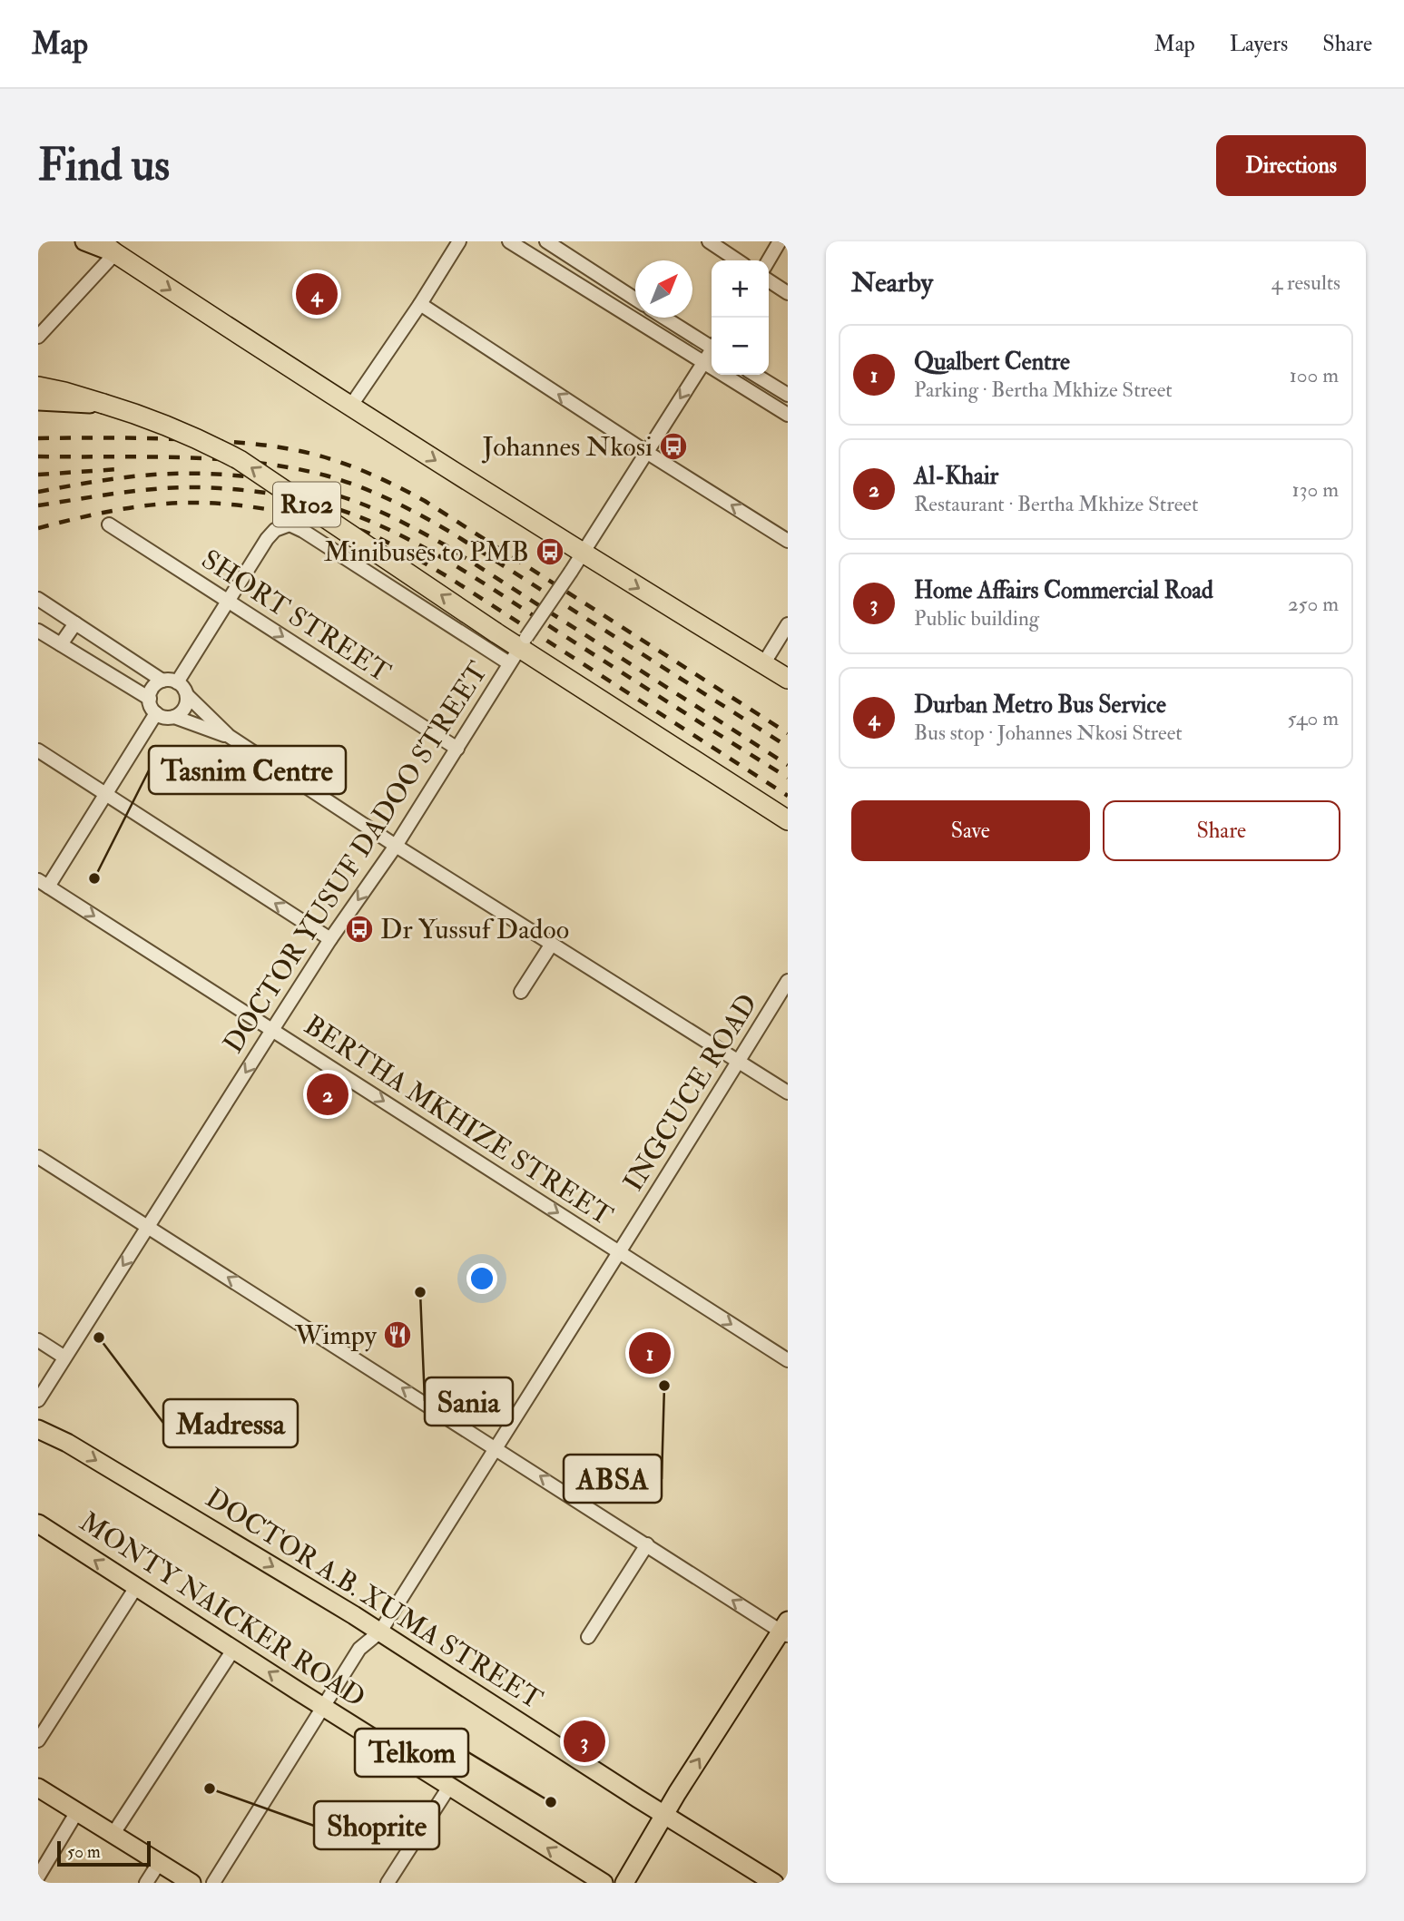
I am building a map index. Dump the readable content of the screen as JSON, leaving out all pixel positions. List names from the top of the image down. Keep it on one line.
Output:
{"streets":{"highway":["R102"],"main road":["DOCTOR A.B. XUMA STREET","MONTY NAICKER ROAD"],"street":["SHORT STREET","DOCTOR YUSUF DADOO STREET","INGCUCE ROAD","BERTHA MKHIZE STREET"]},"crossings":[["R102","DOCTOR YUSUF DADOO STREET"],["SHORT STREET","DOCTOR YUSUF DADOO STREET"],["DOCTOR YUSUF DADOO STREET","BERTHA MKHIZE STREET"],["INGCUCE ROAD","BERTHA MKHIZE STREET"],["INGCUCE ROAD","DOCTOR A.B. XUMA STREET"],["INGCUCE ROAD","MONTY NAICKER ROAD"]],"one_way":["DOCTOR YUSUF DADOO STREET","DOCTOR A.B. XUMA STREET","MONTY NAICKER ROAD"],"places":{"bus stop":["Johannes Nkosi","Minibuses to PMB","Dr Yussuf Dadoo"],"other":["Tasnim Centre","Sania","Madressa","ABSA","Shoprite","Telkom"],"restaurant":["Wimpy"]},"scale_bar":"50 m","north":"top right","page":{"header":"Map","nav":["Map","Layers","Share"],"buttons":["Directions",["Save","Share"]],"title":"Find us","heading":["Nearby","4 results"],"map_buttons":["+","−"],"pins":["4","2","1","3"],"list":[{"mark":"1","name":"Qualbert Centre","note":"Parking · Bertha Mkhize Street","value":"100 m"},{"mark":"2","name":"Al-Khair","note":"Restaurant · Bertha Mkhize Street","value":"130 m"},{"mark":"3","name":"Home Affairs Commercial Road","note":"Public building","value":"250 m"},{"mark":"4","name":"Durban Metro Bus Service","note":"Bus stop · Johannes Nkosi Street","value":"540 m"}],"scale":"50 m"}}
